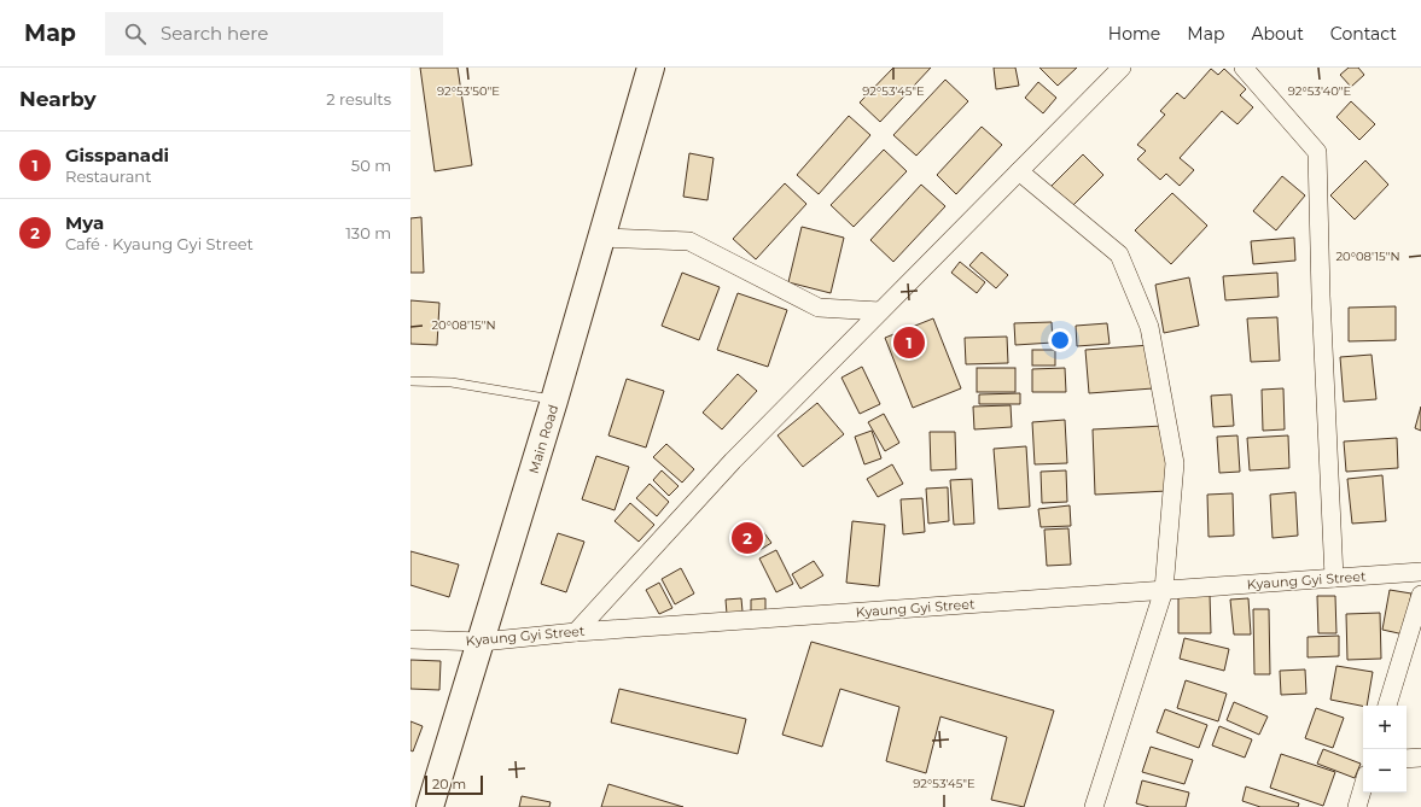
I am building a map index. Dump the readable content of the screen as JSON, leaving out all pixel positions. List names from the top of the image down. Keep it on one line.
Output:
{"streets":{"main road":["Main Road"],"street":["Kyaung Gyi Street"]},"crossings":[["Main Road","Kyaung Gyi Street"]],"scale_bar":"20 m","page":{"header":"Map","search":"Search here","nav":["Home","Map","About","Contact"],"heading":["Nearby","2 results"],"list":[{"mark":"1","name":"Gisspanadi","note":"Restaurant","value":"50 m"},{"mark":"2","name":"Mya","note":"Café · Kyaung Gyi Street","value":"130 m"}],"pins":["1","2"],"map_buttons":["+","−"],"scale":"20 m"},"coordinates":["92°53'50\"E","92°53'45\"E","92°53'40\"E","20°08'15\"N"]}
